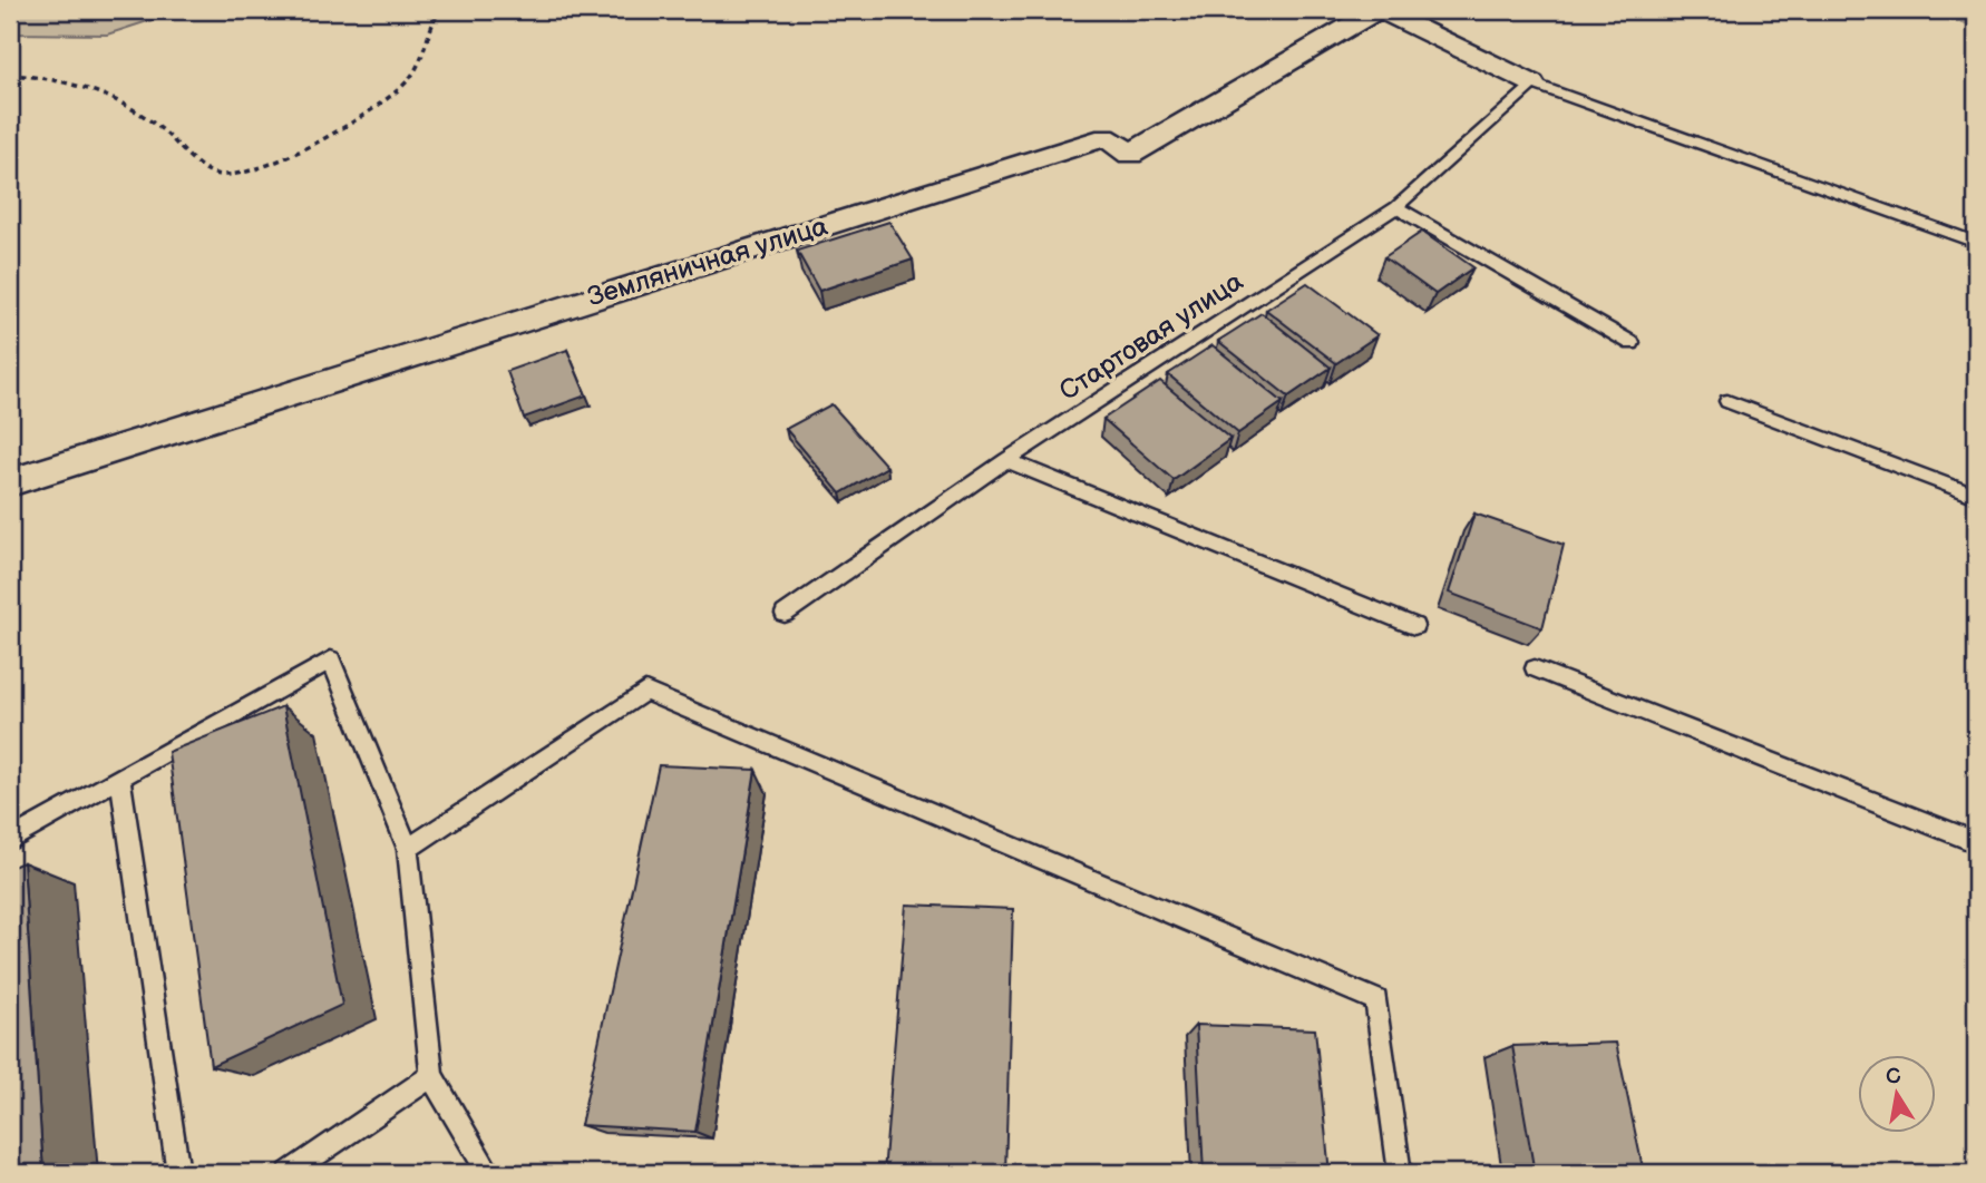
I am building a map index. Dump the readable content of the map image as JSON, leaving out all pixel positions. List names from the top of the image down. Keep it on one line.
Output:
{"streets":{"street":["Земляничная улица"],"lane":["Стартовая улица"]},"crossings":[["Земляничная улица","Стартовая улица"]],"north":"top"}
